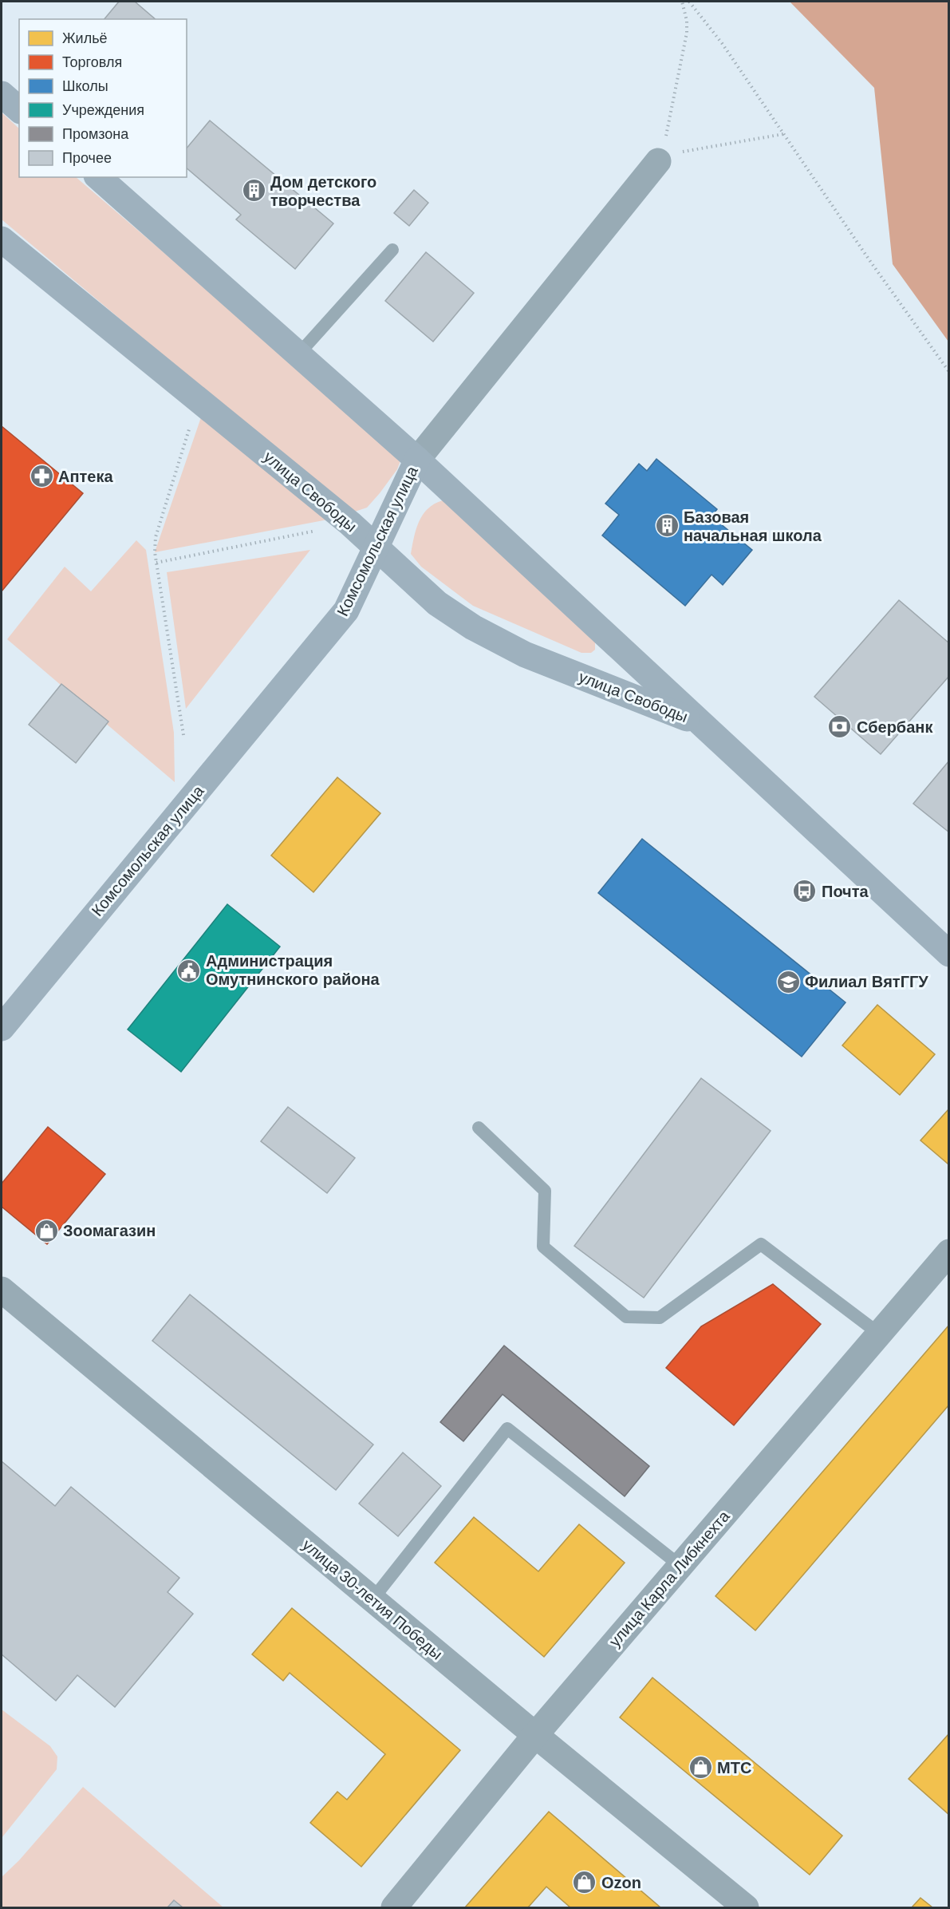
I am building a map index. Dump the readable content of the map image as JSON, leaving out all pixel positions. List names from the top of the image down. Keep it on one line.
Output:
{"streets":{"main road":["улица Свободы","Комсомольская улица"],"street":["улица Карла Либкнехта","улица 30-летия Победы"]},"crossings":[["улица Свободы","Комсомольская улица"],["улица Карла Либкнехта","улица 30-летия Победы"]],"places":{"building":["Дом детского творчества","Базовая начальная школа"],"pharmacy":["Аптека"],"bank":["Сбербанк"],"bus stop":["Почта"],"public building":["Администрация Омутнинского района"],"school or university":["Филиал ВятГГУ"],"shop":["Зоомагазин","МТС","Ozon"]},"legend":["Жильё","Торговля","Школы","Учреждения","Промзона","Прочее"]}
